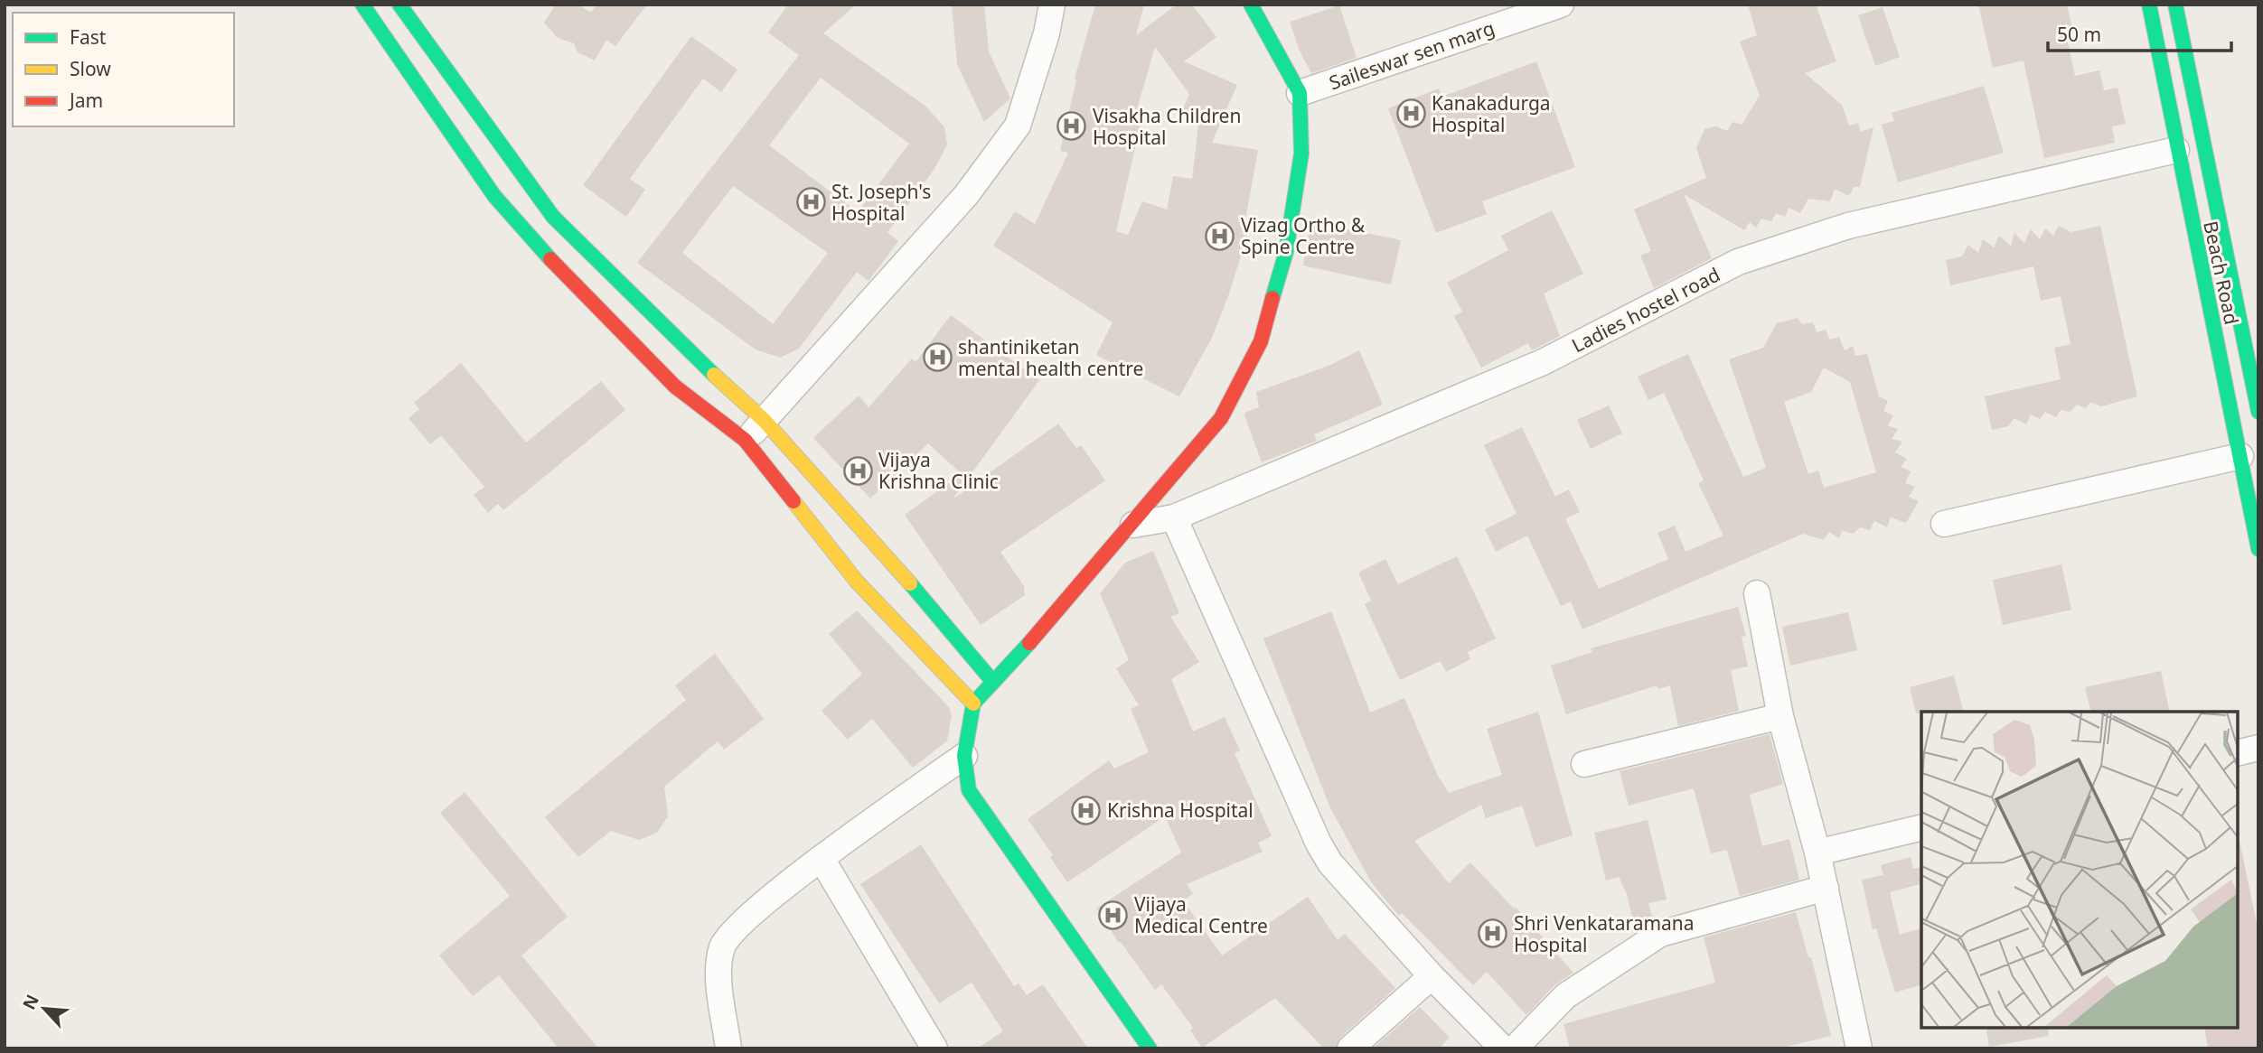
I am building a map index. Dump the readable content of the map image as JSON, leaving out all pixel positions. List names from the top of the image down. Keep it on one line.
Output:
{"streets":{"street":["Saileswar sen marg","Beach Road","Ladies hostel road"]},"crossings":[["Beach Road","Ladies hostel road"]],"places":{"hospital":["Kanakadurga Hospital","Visakha Children Hospital","St. Joseph's Hospital","Vizag Ortho & Spine Centre","shantiniketan mental health centre","Vijaya Krishna Clinic","Krishna Hospital","Vijaya Medical Centre","Shri Venkataramana Hospital"]},"legend":["Fast","Slow","Jam"],"scale_bar":"50 m","north":"top left"}
